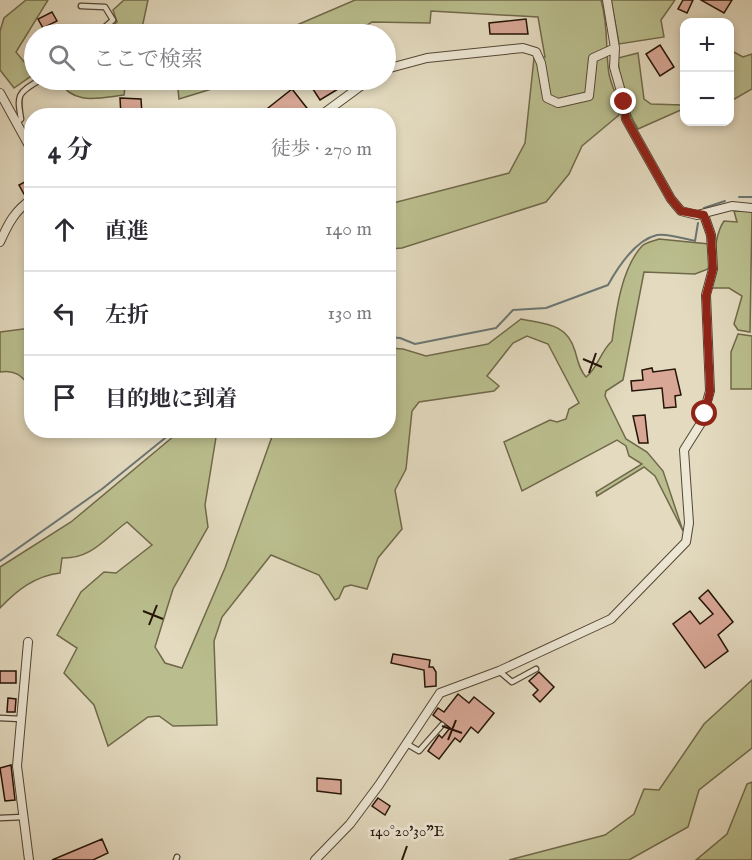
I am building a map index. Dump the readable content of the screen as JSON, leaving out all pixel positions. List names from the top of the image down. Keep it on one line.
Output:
{"page":{"map_buttons":["+","−"],"search":"ここで検索","heading":["4 分","徒歩 · 270 m"],"list":[["直進","140 m"],["左折","130 m"],"目的地に到着"]},"coordinates":["140°20'30\"E"]}
